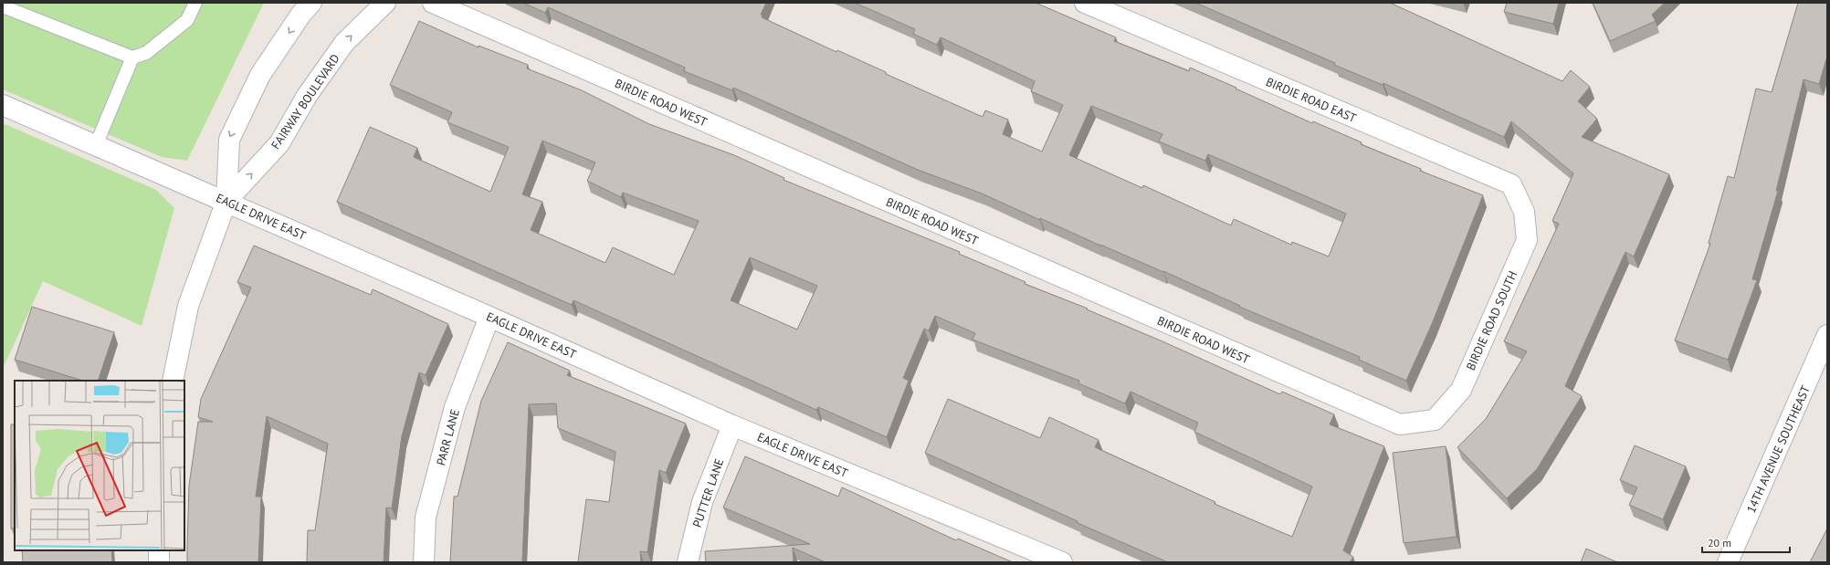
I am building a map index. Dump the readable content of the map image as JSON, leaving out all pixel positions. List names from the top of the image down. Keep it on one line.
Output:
{"streets":{"street":["BIRDIE ROAD EAST","FAIRWAY BOULEVARD","BIRDIE ROAD WEST","EAGLE DRIVE EAST","BIRDIE ROAD SOUTH","PARR LANE","14TH AVENUE SOUTHEAST","PUTTER LANE"]},"crossings":[["BIRDIE ROAD EAST","BIRDIE ROAD SOUTH"],["FAIRWAY BOULEVARD","EAGLE DRIVE EAST"],["BIRDIE ROAD WEST","BIRDIE ROAD SOUTH"],["EAGLE DRIVE EAST","PARR LANE"],["EAGLE DRIVE EAST","PUTTER LANE"]],"scale_bar":"20 m"}
